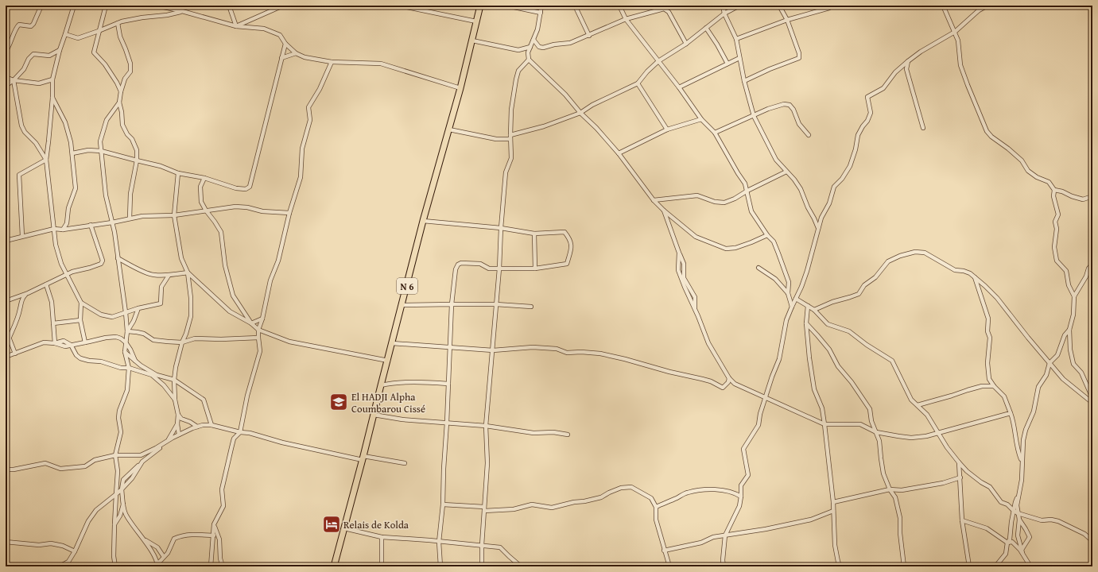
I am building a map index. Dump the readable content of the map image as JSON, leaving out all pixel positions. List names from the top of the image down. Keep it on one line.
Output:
{"streets":{"main road":["N 6"]},"places":{"school or university":["El HADJI Alpha Coumbarou Cissé"],"hotel":["Relais de Kolda"]}}
